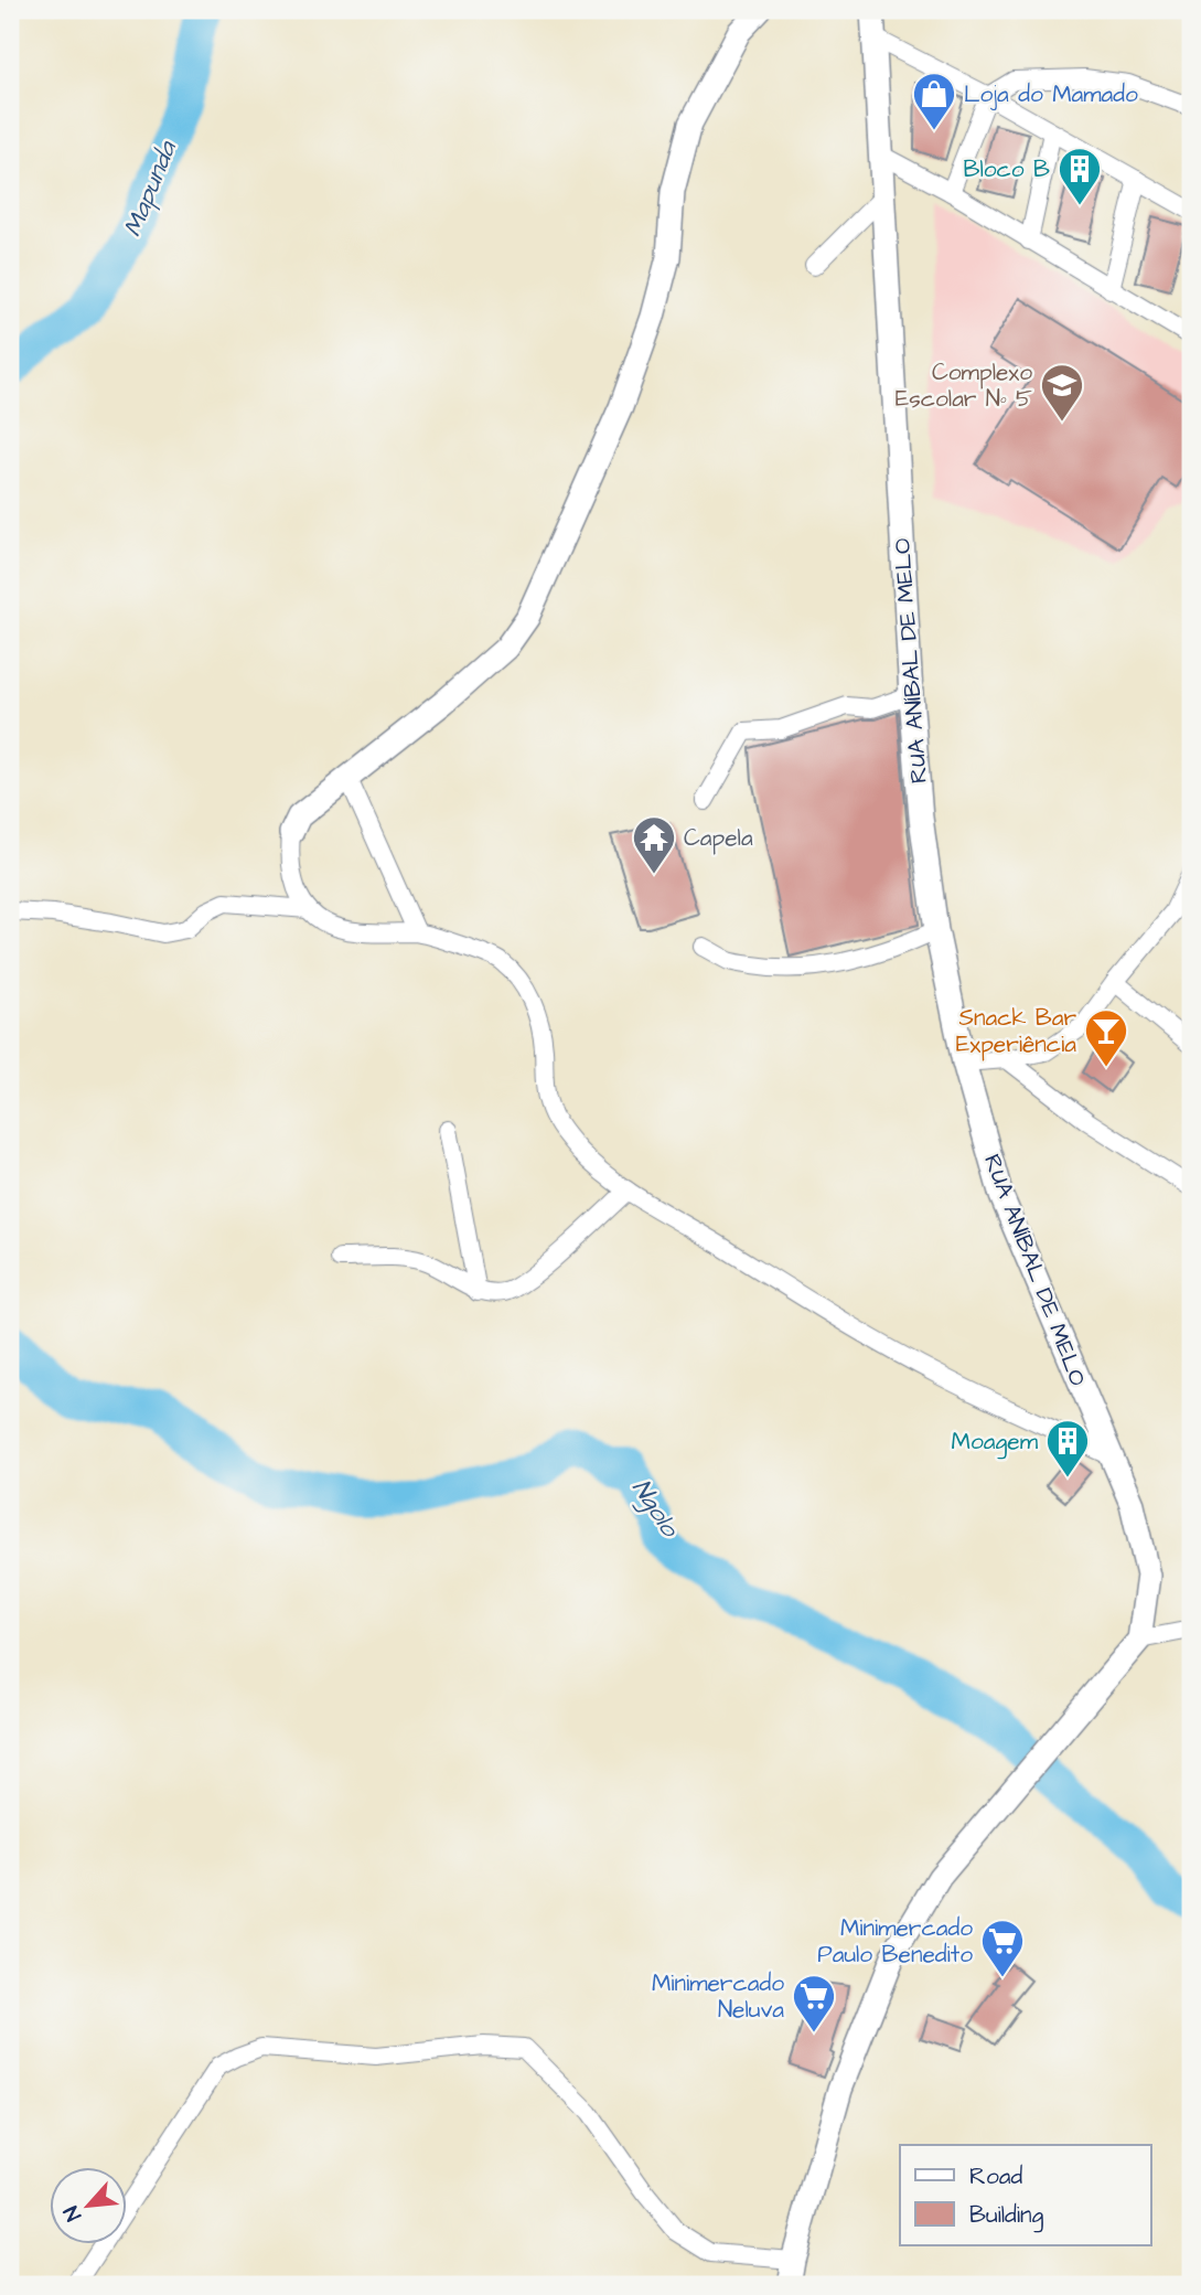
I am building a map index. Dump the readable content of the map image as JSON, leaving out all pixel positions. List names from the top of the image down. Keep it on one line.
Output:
{"streets":{"street":["RUA ANÍBAL DE MELO"]},"water":["Mapunda","Ngolo"],"places":{"shop":["Loja do Mamado"],"building":["Bloco B","Moagem"],"school or university":["Complexo Escolar Nº 5"],"temple":["Capela"],"bar":["Snack Bar Experiência"],"supermarket":["Minimercado Paulo Benedito","Minimercado Neluva"]},"legend":["Road","Building"],"north":"bottom left"}
